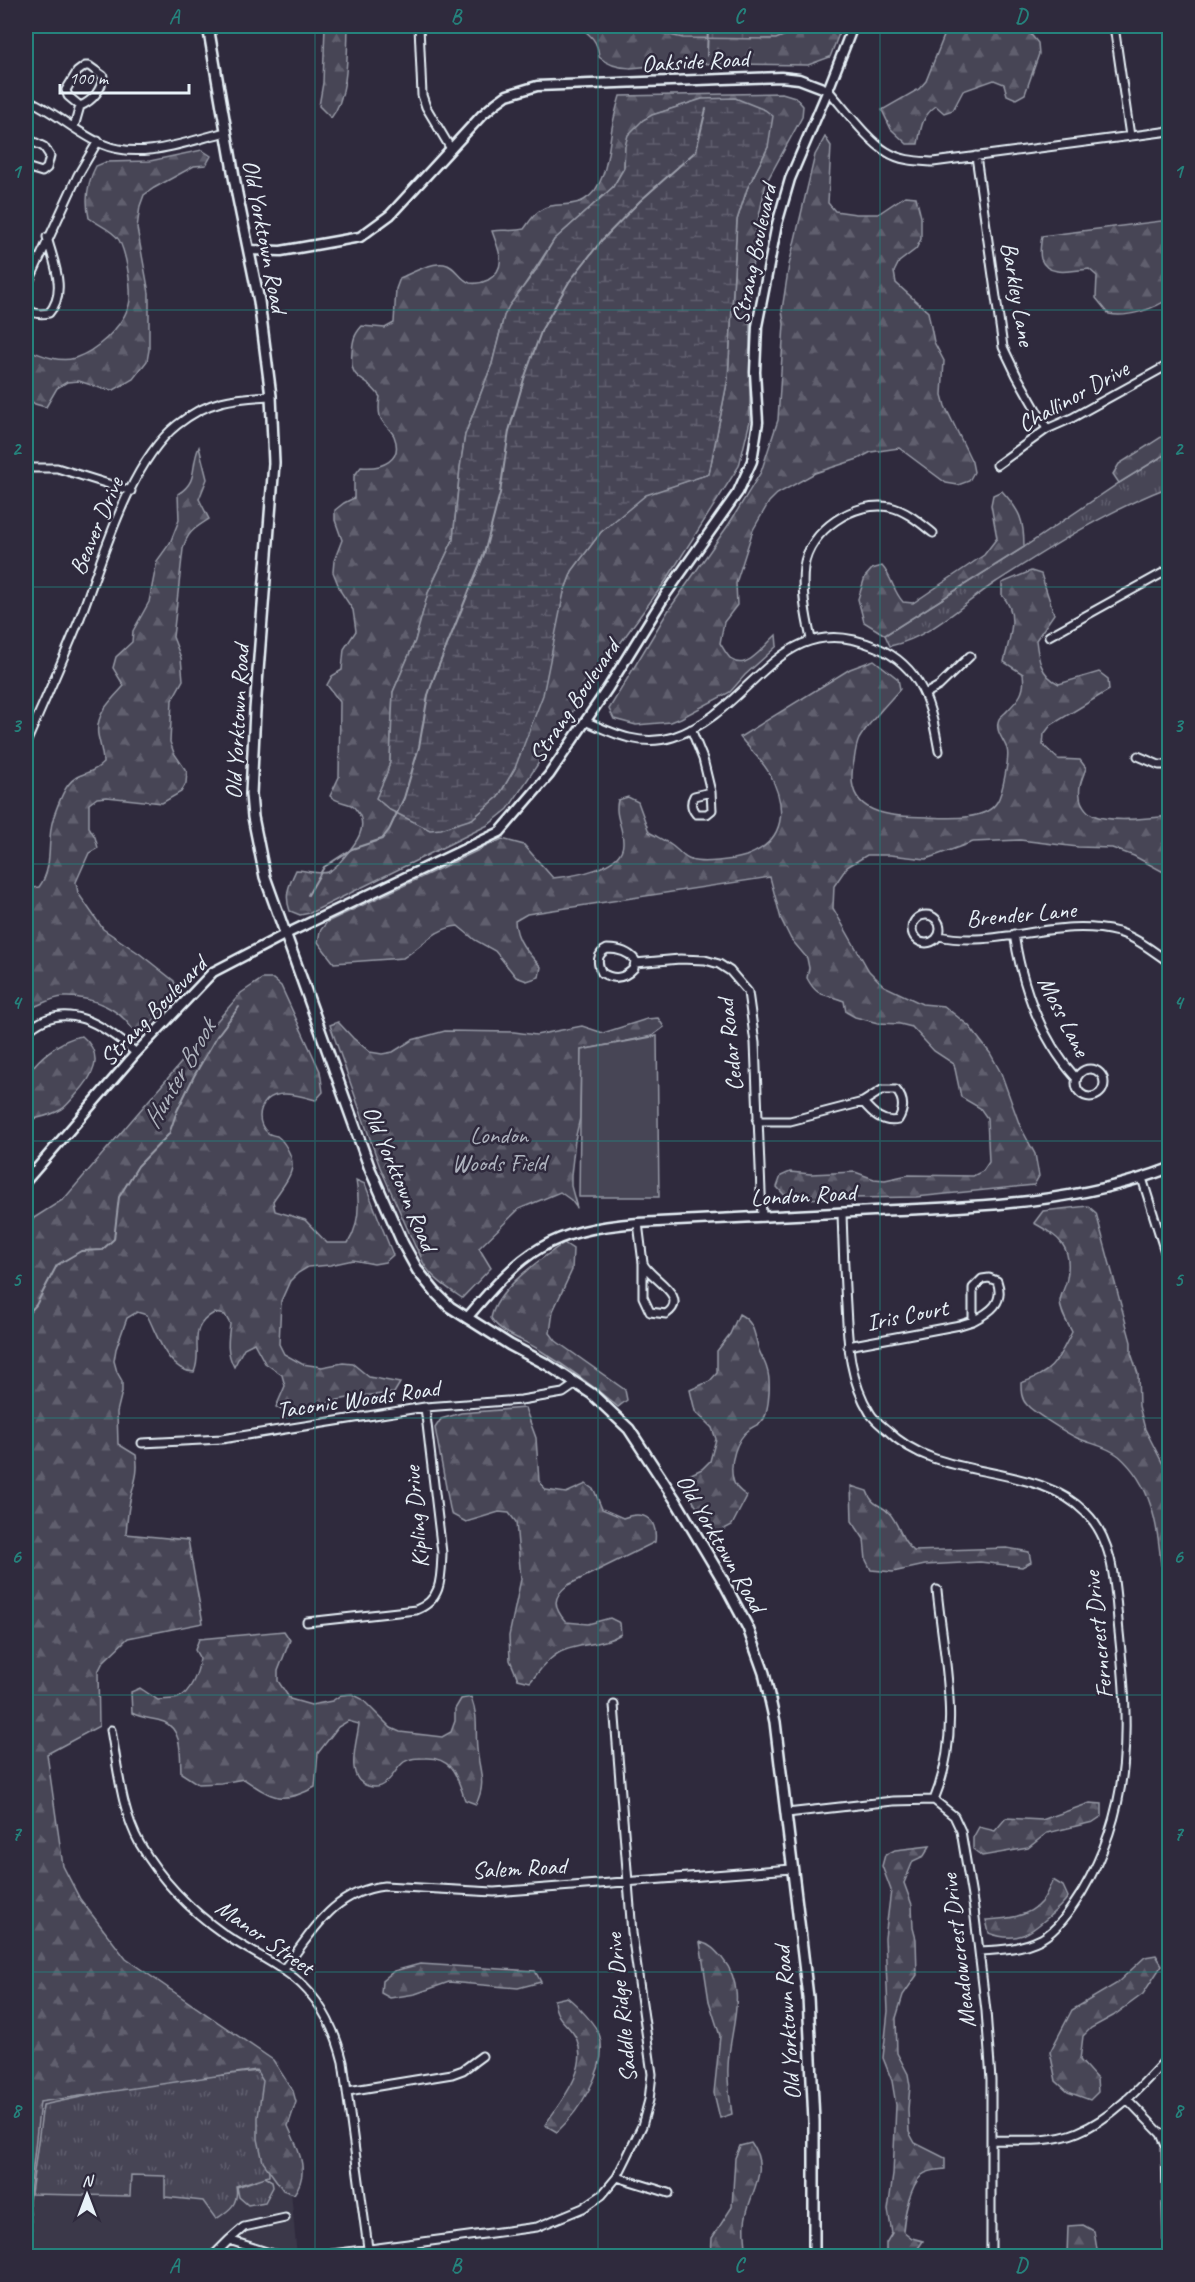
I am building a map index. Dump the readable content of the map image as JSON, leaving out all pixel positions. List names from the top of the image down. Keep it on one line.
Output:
{"streets":{"main road":["Old Yorktown Road"],"street":["Oakside Road","Strang Boulevard","Barkley Lane","Challinor Drive","Beaver Drive","Brender Lane","Moss Lane","Cedar Road","London Road","Iris Court","Taconic Woods Road","Kipling Drive","Ferncrest Drive","Salem Road","Manor Street","Meadowcrest Drive","Saddle Ridge Drive"]},"crossings":[["Oakside Road","Old Yorktown Road"],["Oakside Road","Strang Boulevard"],["Oakside Road","Barkley Lane"],["Old Yorktown Road","Strang Boulevard"],["Old Yorktown Road","Beaver Drive"],["Old Yorktown Road","London Road"],["Old Yorktown Road","Taconic Woods Road"],["Old Yorktown Road","Salem Road"],["Barkley Lane","Challinor Drive"],["Brender Lane","Moss Lane"],["Cedar Road","London Road"],["London Road","Ferncrest Drive"],["Iris Court","Ferncrest Drive"],["Taconic Woods Road","Kipling Drive"],["Ferncrest Drive","Meadowcrest Drive"],["Salem Road","Manor Street"],["Salem Road","Saddle Ridge Drive"],["Manor Street","Saddle Ridge Drive"]],"water":["Hunter Brook"],"parks":["London Woods Field"],"scale_bar":"100 m","north":"top","grid":{"columns":["A","B","C","D"],"rows":["1","2","3","4","5","6","7","8"]}}
